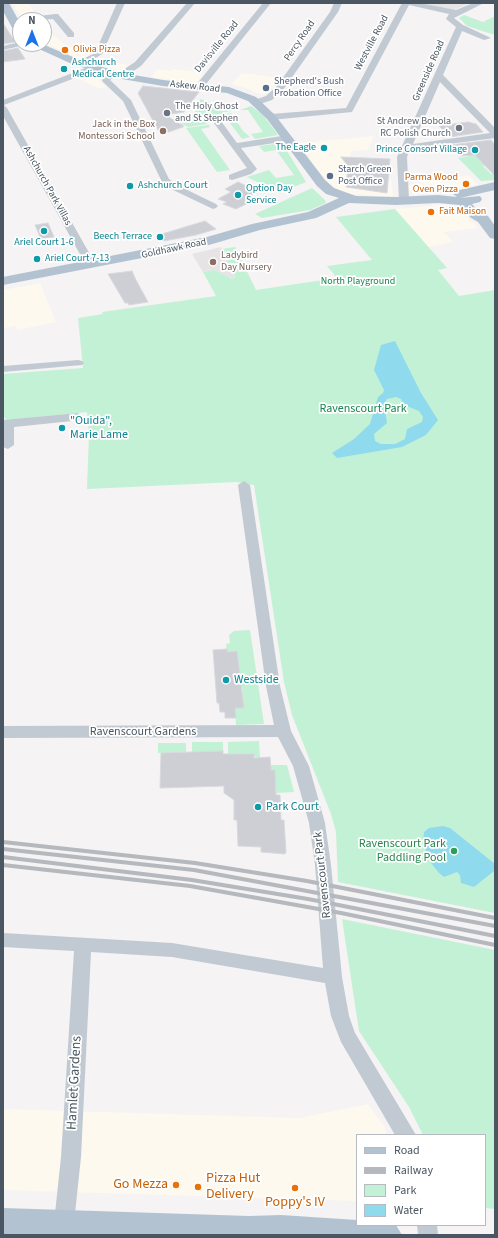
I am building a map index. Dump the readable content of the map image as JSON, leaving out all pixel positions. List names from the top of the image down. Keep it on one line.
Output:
{"streets":{"main road":["Askew Road","Goldhawk Road"],"street":["Percy Road","Westville Road","Davisville Road","Greenside Road","Ashchurch Park Villas","Ravenscourt Gardens","Ravenscourt Park","Hamlet Gardens"]},"crossings":[["Percy Road","Askew Road"],["Westville Road","Askew Road"],["Davisville Road","Askew Road"],["Askew Road","Goldhawk Road"],["Ashchurch Park Villas","Goldhawk Road"],["Ravenscourt Gardens","Ravenscourt Park"]],"parks":["North Playground","Ravenscourt Park"],"places":["Olivia Pizza","Ashchurch Medical Centre","Shepherd's Bush Probation Office","The Holy Ghost and St Stephen","St Andrew Bobola RC Polish Church","Jack in the Box Montessori School","The Eagle","Prince Consort Village","Starch Green Post Office","Parma Wood Oven Pizza","Ashchurch Court","Option Day Service","Fait Maison","Ariel Court 1-6","Beech Terrace","Ariel Court 7-13","Ladybird Day Nursery","\"Ouida\", Marie Lame","Westside","Park Court","Ravenscourt Park Paddling Pool","Go Mezza","Pizza Hut Delivery","Poppy's IV"],"legend":["Road","Railway","Park","Water"],"north":"top"}
